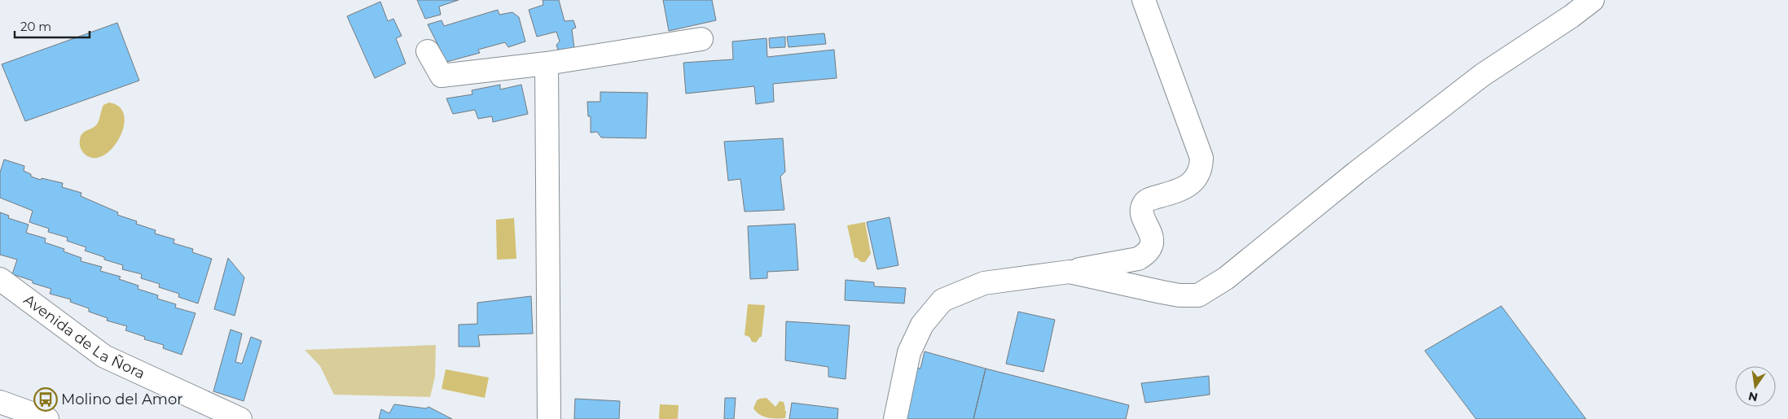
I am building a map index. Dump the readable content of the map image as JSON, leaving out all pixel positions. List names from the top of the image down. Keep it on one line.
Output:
{"streets":{"street":["Avenida de La Ñora"]},"places":{"bus stop":["Molino del Amor"]},"scale_bar":"20 m","north":"bottom"}
